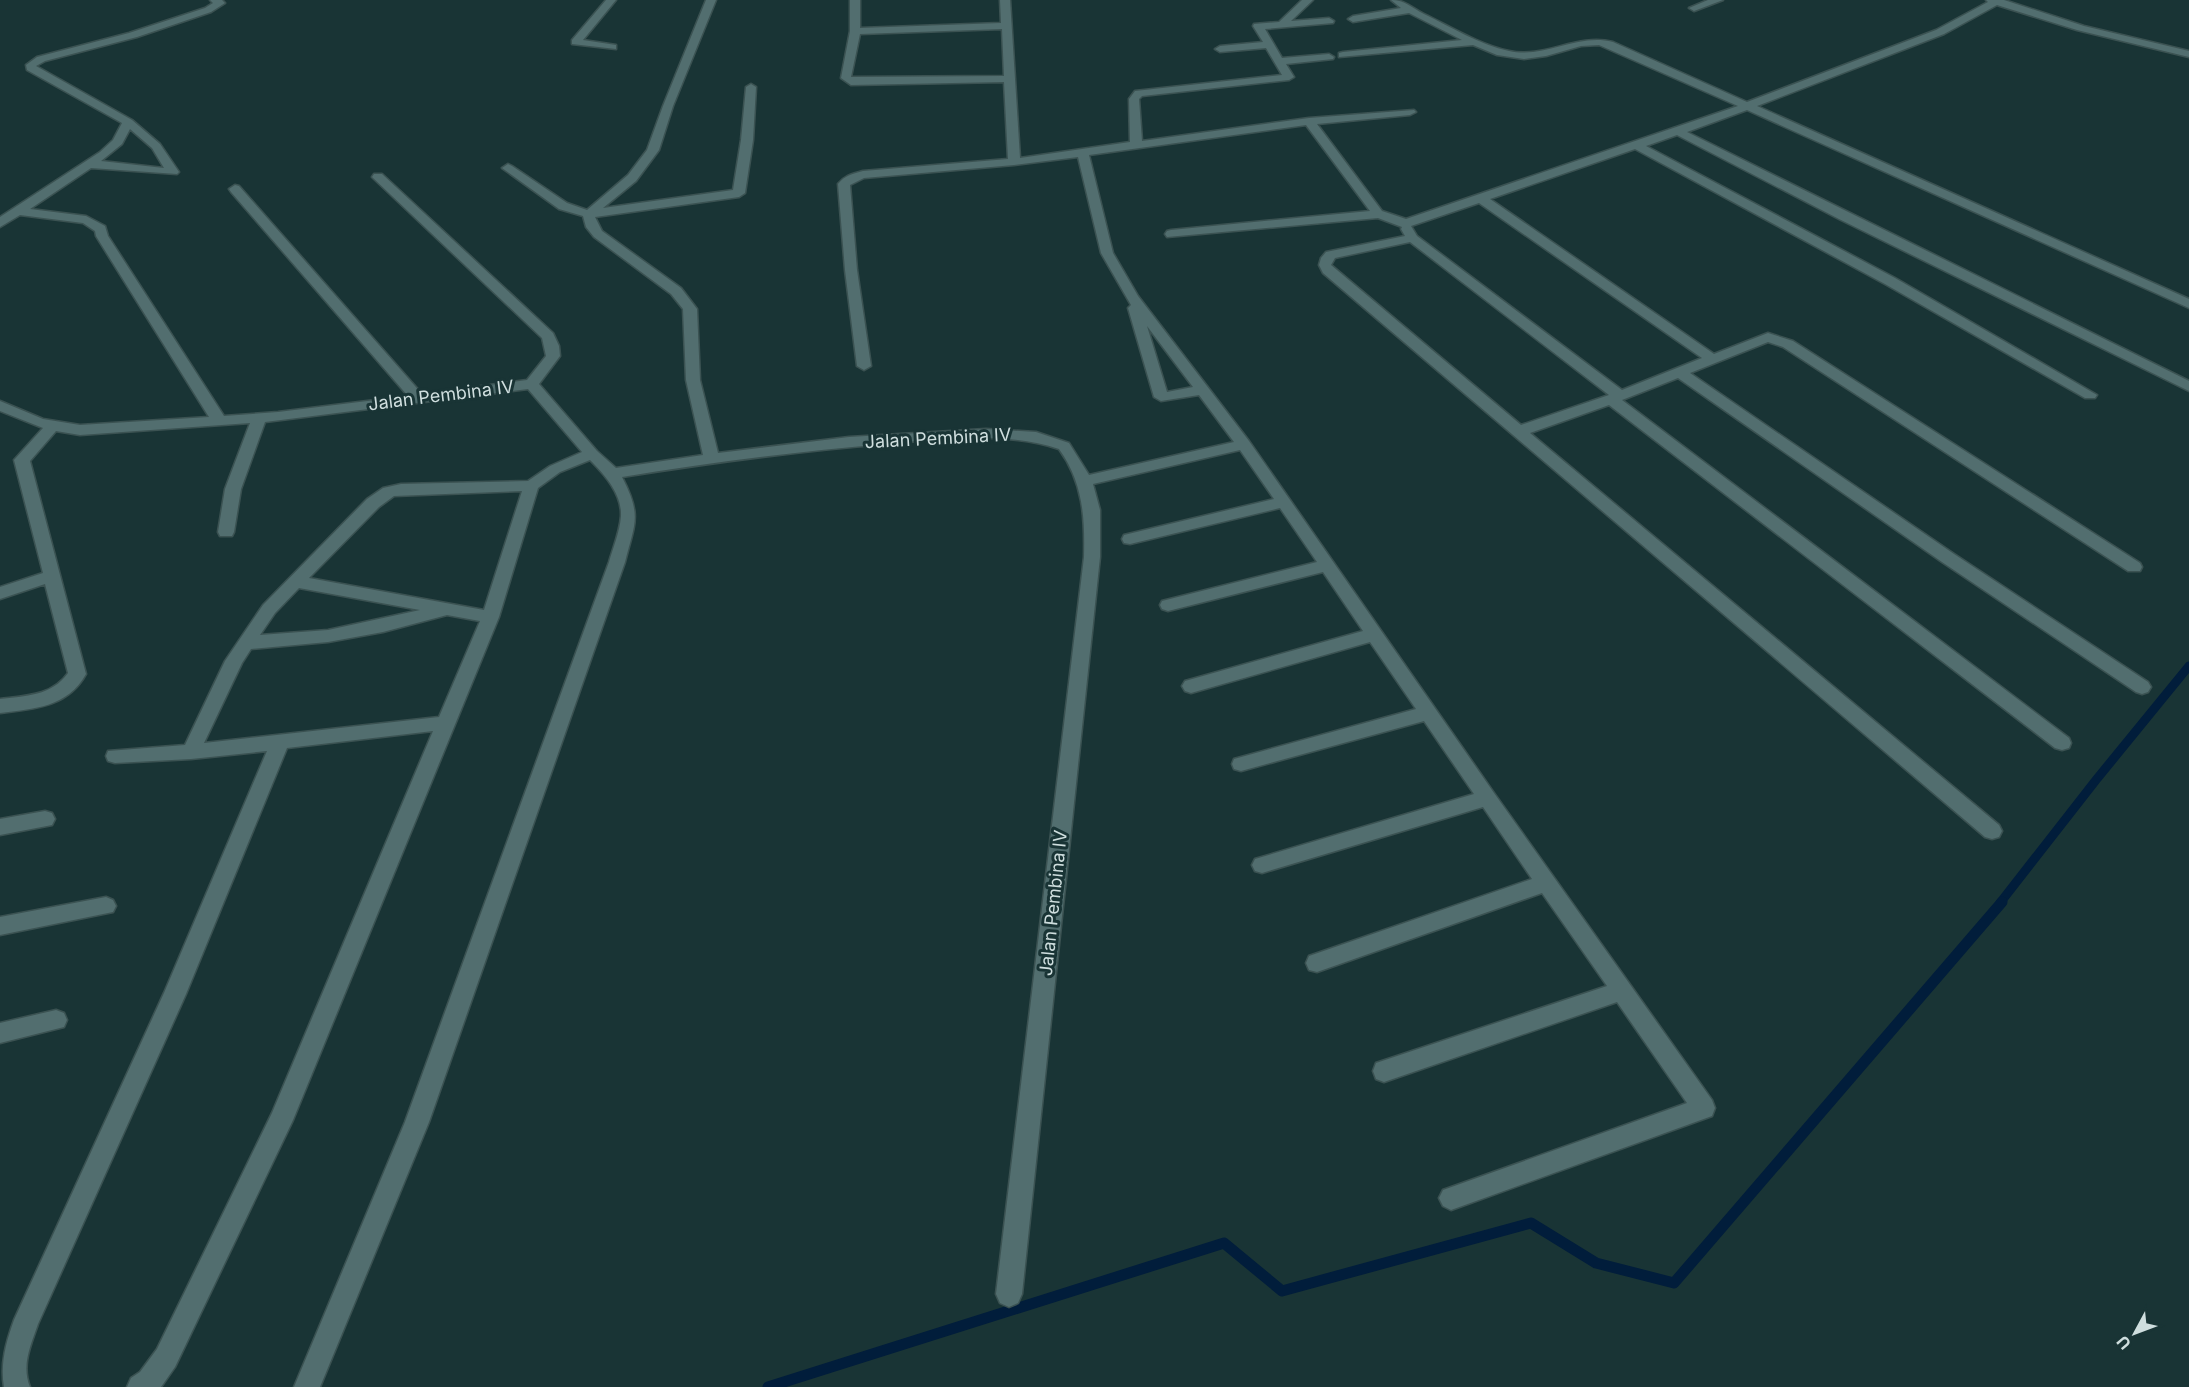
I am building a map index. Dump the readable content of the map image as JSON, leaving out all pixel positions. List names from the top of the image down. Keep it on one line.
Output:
{"streets":{"street":["Jalan Pembina IV"]},"north":"bottom left"}
